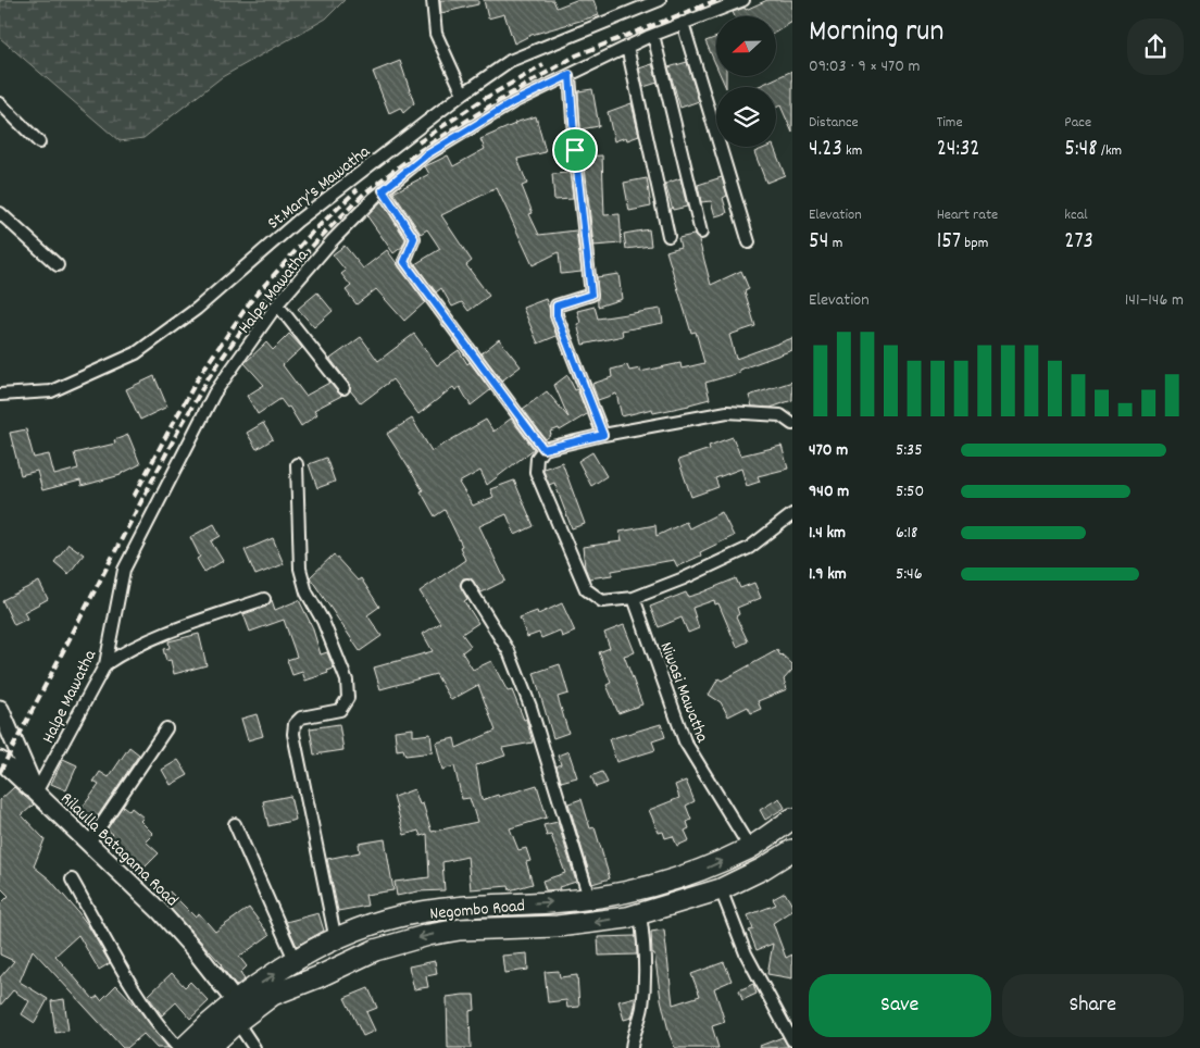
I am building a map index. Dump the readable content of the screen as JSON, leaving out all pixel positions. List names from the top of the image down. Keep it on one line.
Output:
{"streets":{"highway":["Negombo Road"],"street":["St.Mary's Mawatha","Halpe Mawatha","Niwasi Mawatha","Rilaulla Batagama Road"]},"crossings":[["Halpe Mawatha","Rilaulla Batagama Road"],["Niwasi Mawatha","Negombo Road"],["Rilaulla Batagama Road","Negombo Road"]],"north":"left","page":{"heading":["Morning run","09:03 · 9 × 470 m"],"stats":[["Distance","4.23 km"],["Time","24:32"],["Pace","5:48 /km"],["Elevation","54 m"],["Heart rate","157 bpm"],["kcal","273"]],"chart":["Elevation","141–146 m"],"list":[{"name":"470 m","note":"5:35"},{"name":"940 m","note":"5:50"},{"name":"1.4 km","note":"6:18"},{"name":"1.9 km","note":"5:46"}],"buttons":["Save","Share"]}}
